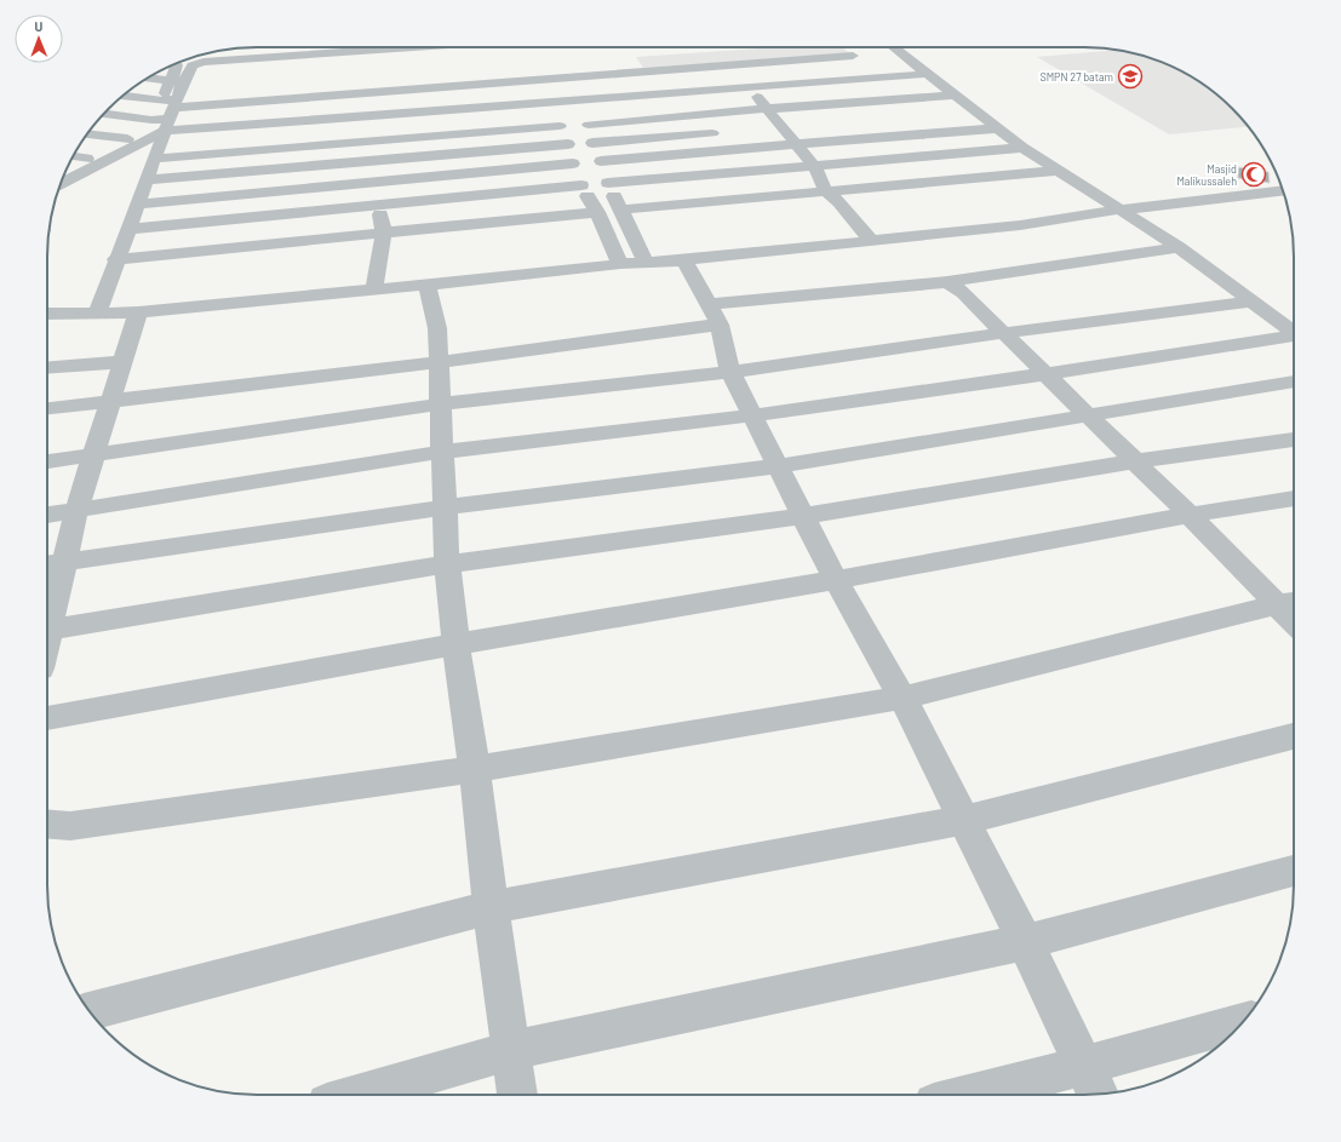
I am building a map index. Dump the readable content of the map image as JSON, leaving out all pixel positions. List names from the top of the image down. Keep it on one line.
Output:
{"places":{"school or university":["SMPN 27 batam"],"mosque":["Masjid Malikussaleh"]},"north":"top"}
